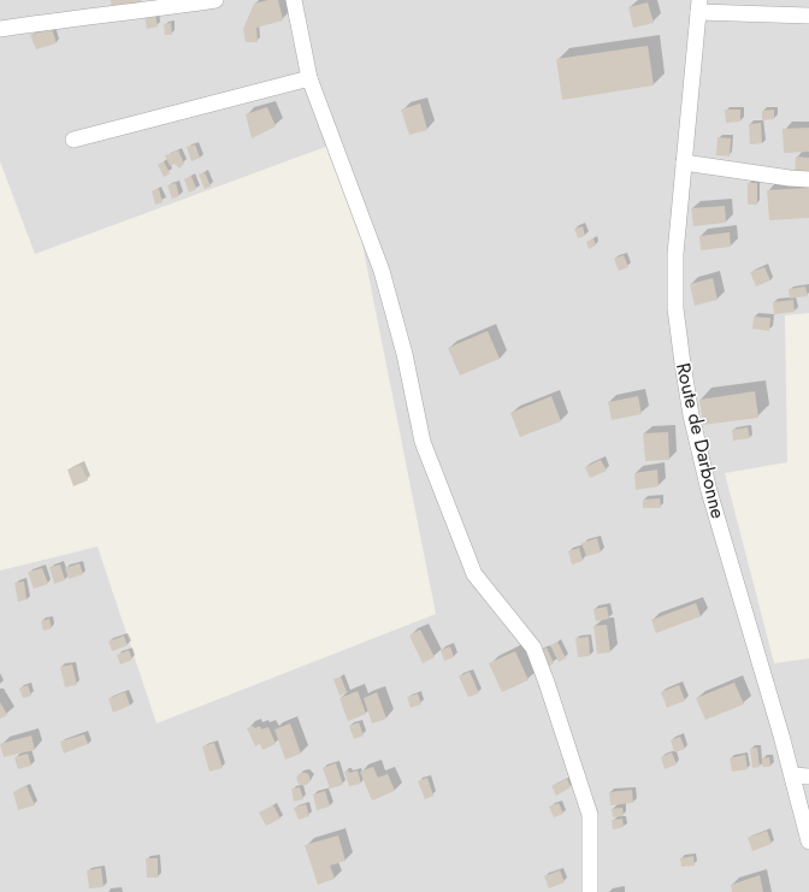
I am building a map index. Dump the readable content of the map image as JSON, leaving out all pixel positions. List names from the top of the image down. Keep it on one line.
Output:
{"streets":{"street":["Route de Darbonne"]}}
